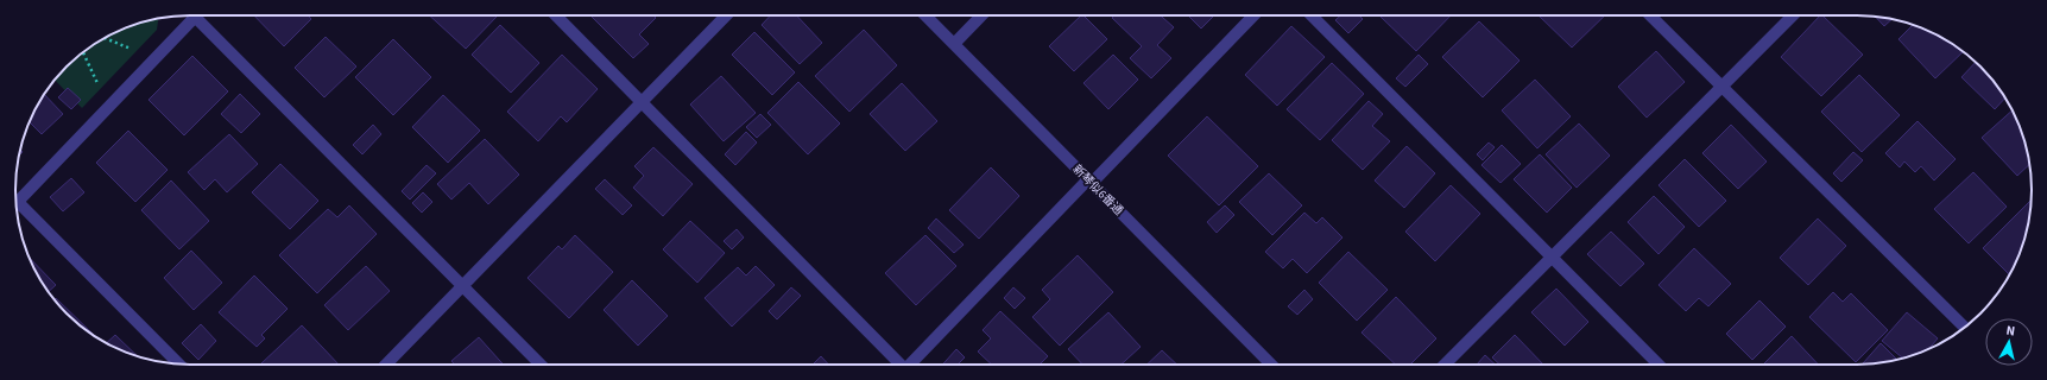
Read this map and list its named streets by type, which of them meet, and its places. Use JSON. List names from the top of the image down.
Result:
{
  "streets": {
    "street": ["新琴似6番通"]
  },
  "north": "top"
}
